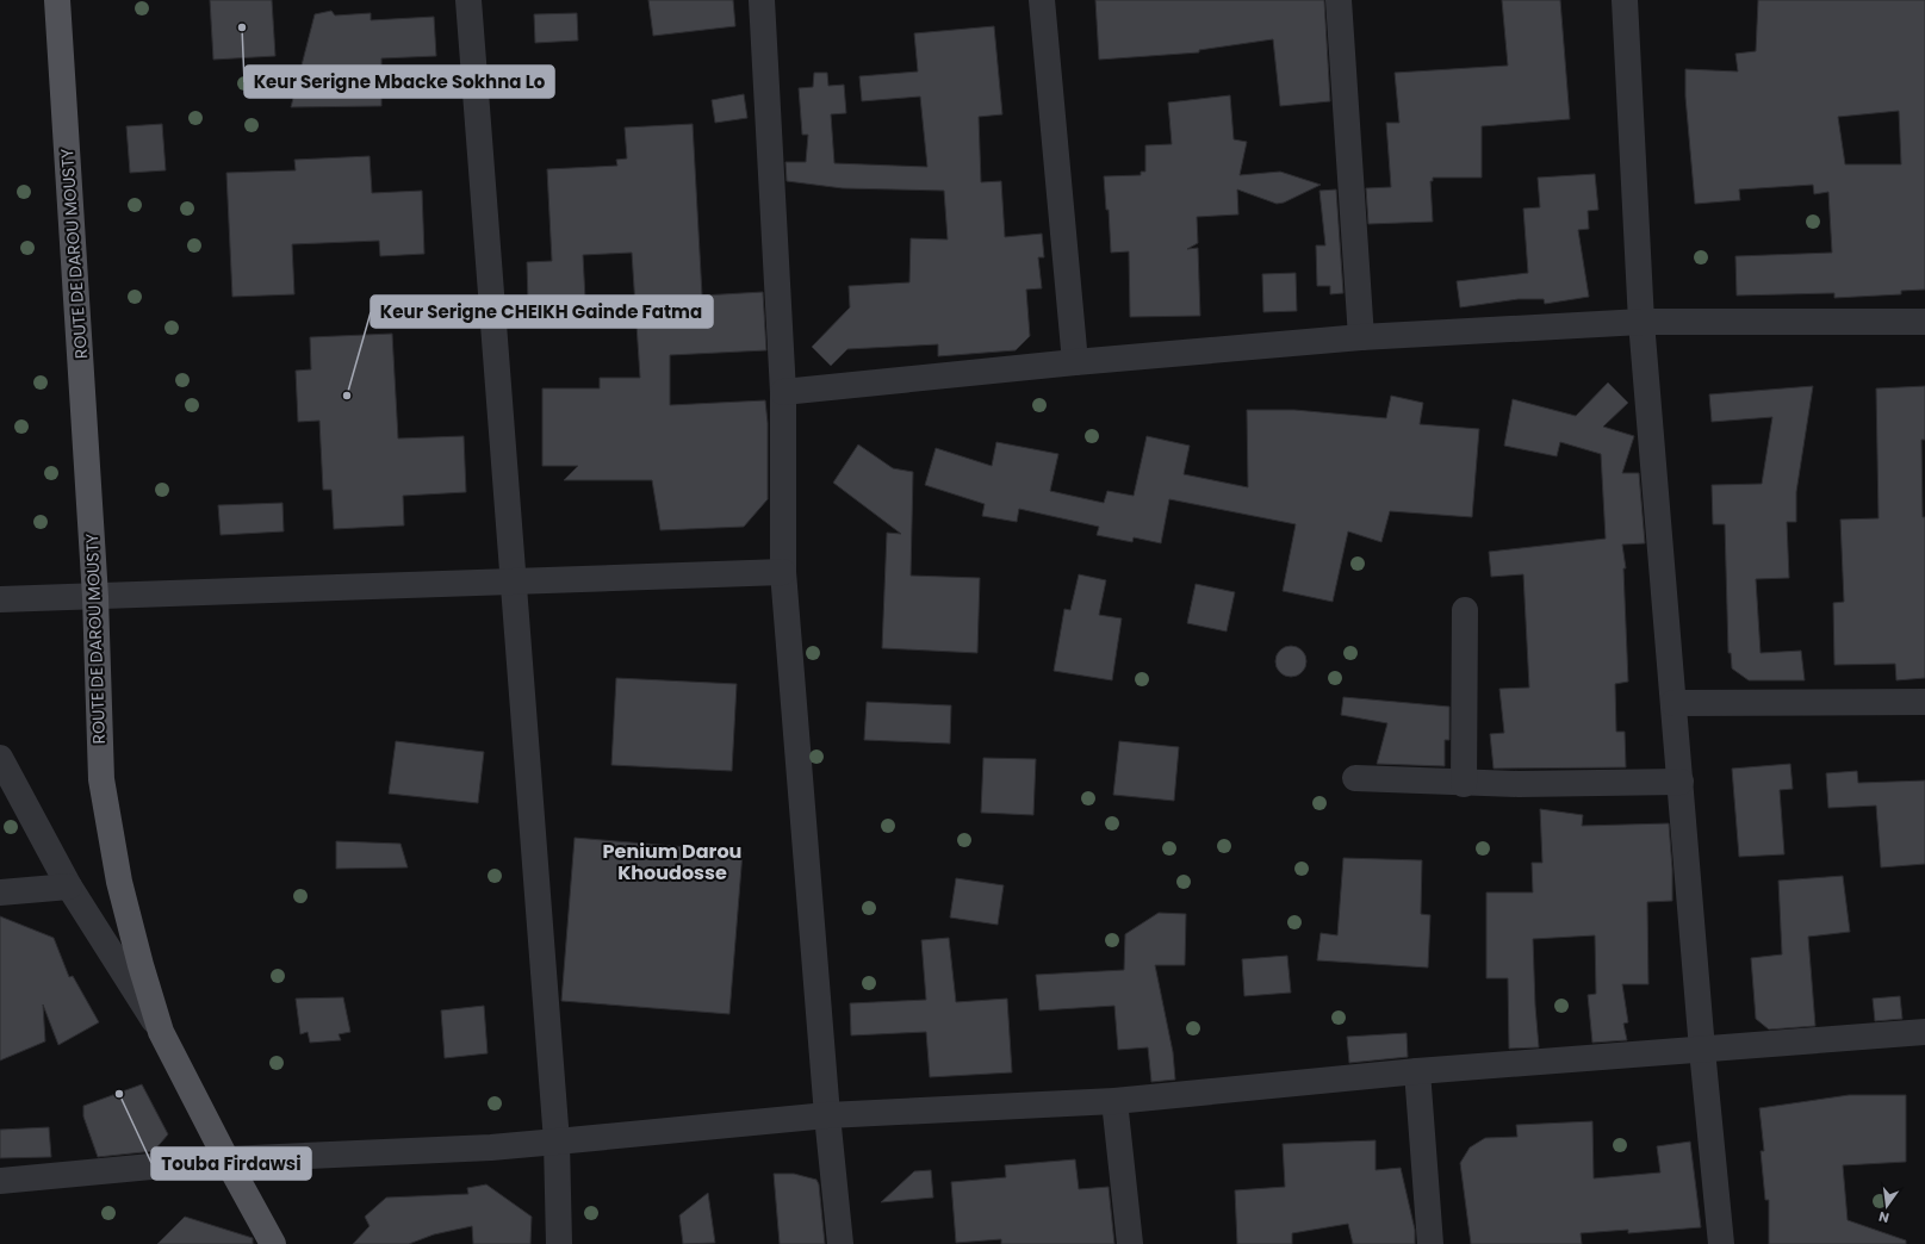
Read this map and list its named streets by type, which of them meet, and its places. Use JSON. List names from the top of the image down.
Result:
{
  "streets": {
    "main road": ["ROUTE DE DAROU MOUSTY"]
  },
  "districts": ["Penium Darou Khoudosse"],
  "places": ["Keur Serigne Mbacke Sokhna Lo", "Keur Serigne CHEIKH Gainde Fatma", "Touba Firdawsi"],
  "north": "bottom"
}
